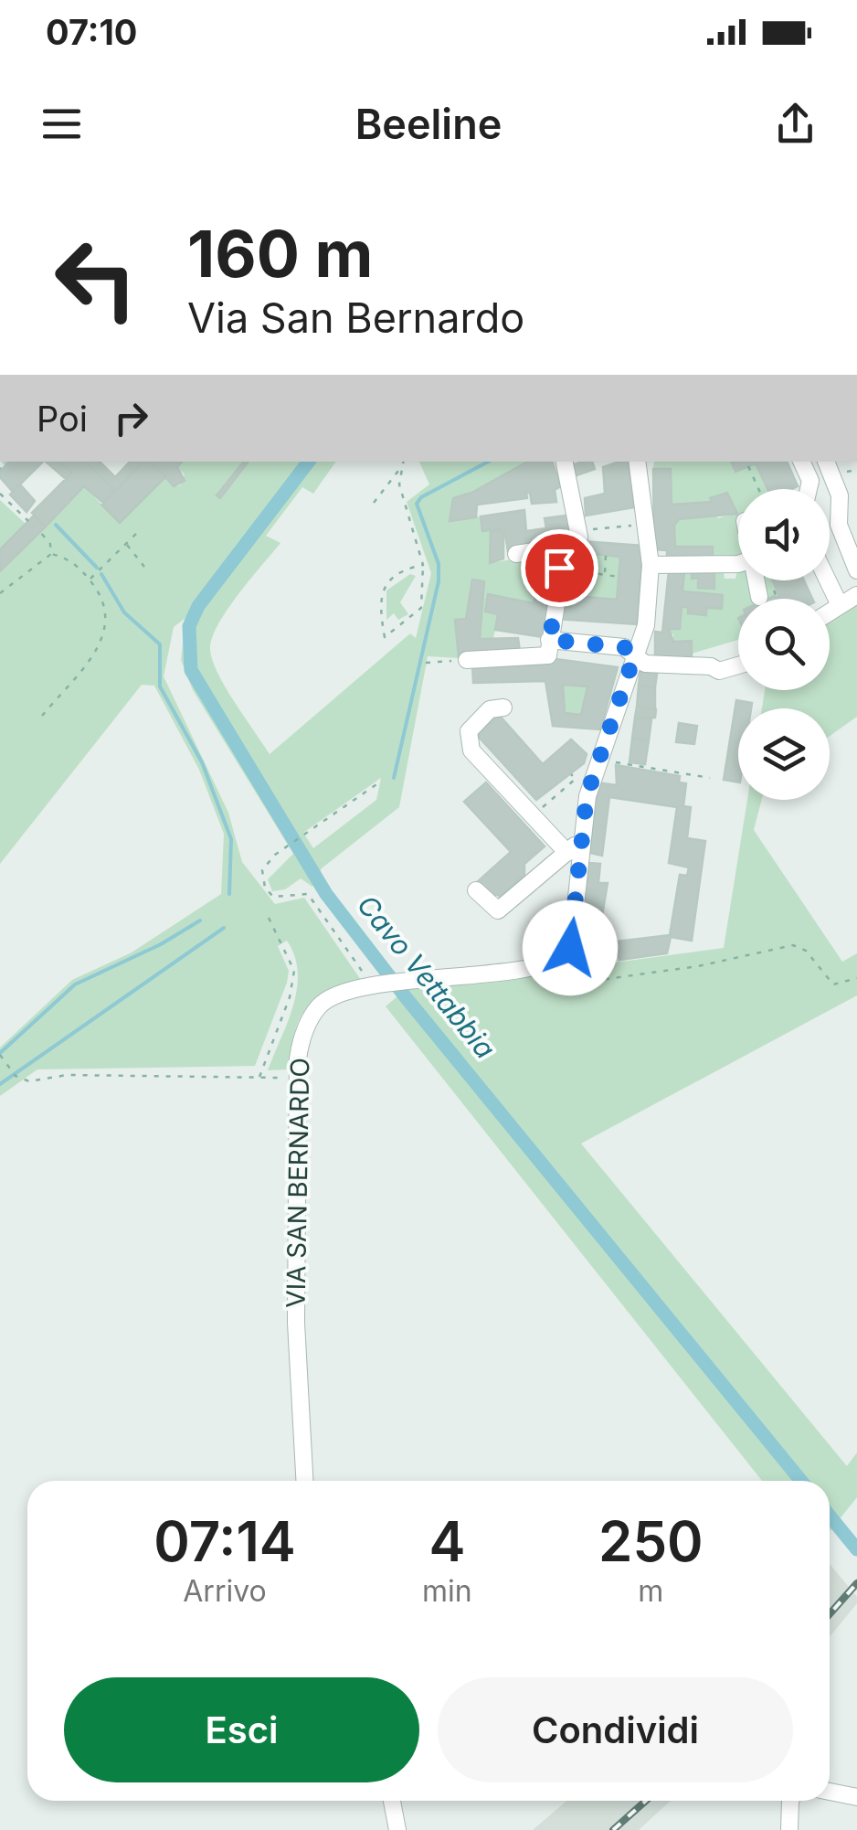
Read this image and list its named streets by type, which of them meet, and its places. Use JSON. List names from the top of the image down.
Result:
{
  "streets": {
    "street": ["VIA SAN BERNARDO"]
  },
  "water": ["Cavo Vettabbia"],
  "page": {
    "status": "07:10",
    "header": "Beeline",
    "turn": ["160 m", "Via San Bernardo"],
    "then": "Poi",
    "eta": [
      "07:14",
      "Arrivo",
      "4",
      "min",
      "250",
      "m"
    ],
    "buttons": ["Esci", "Condividi"]
  }
}
